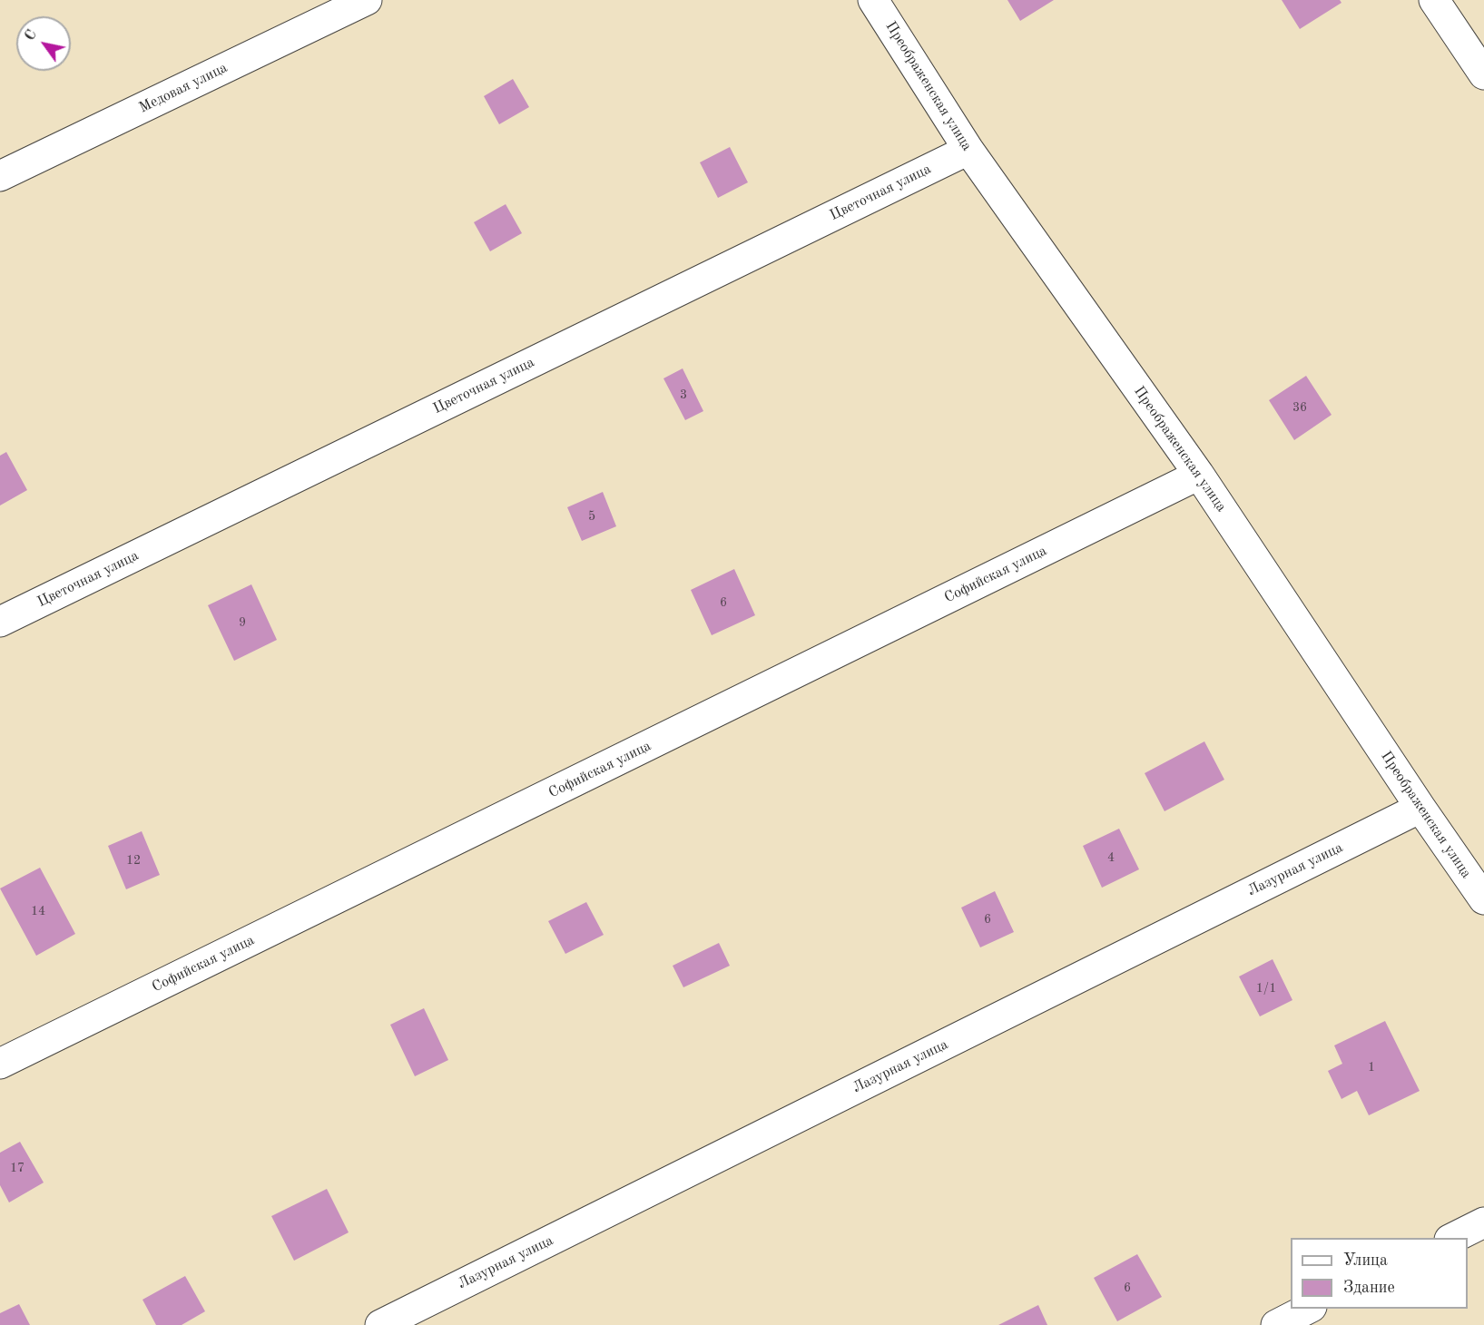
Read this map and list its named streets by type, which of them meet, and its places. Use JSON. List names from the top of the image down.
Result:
{
  "streets": {
    "street": [
      "Преображенская улица",
      "Медовая улица",
      "Цветочная улица",
      "Софийская улица",
      "Лазурная улица"
    ]
  },
  "crossings": [
    ["Преображенская улица", "Цветочная улица"],
    ["Преображенская улица", "Софийская улица"],
    ["Преображенская улица", "Лазурная улица"]
  ],
  "house_numbers": [
    "3",
    "36",
    "5",
    "6",
    "9",
    "4",
    "12",
    "14",
    "6",
    "1/1",
    "1",
    "17",
    "6"
  ],
  "legend": ["Улица", "Здание"],
  "north": "top left"
}
